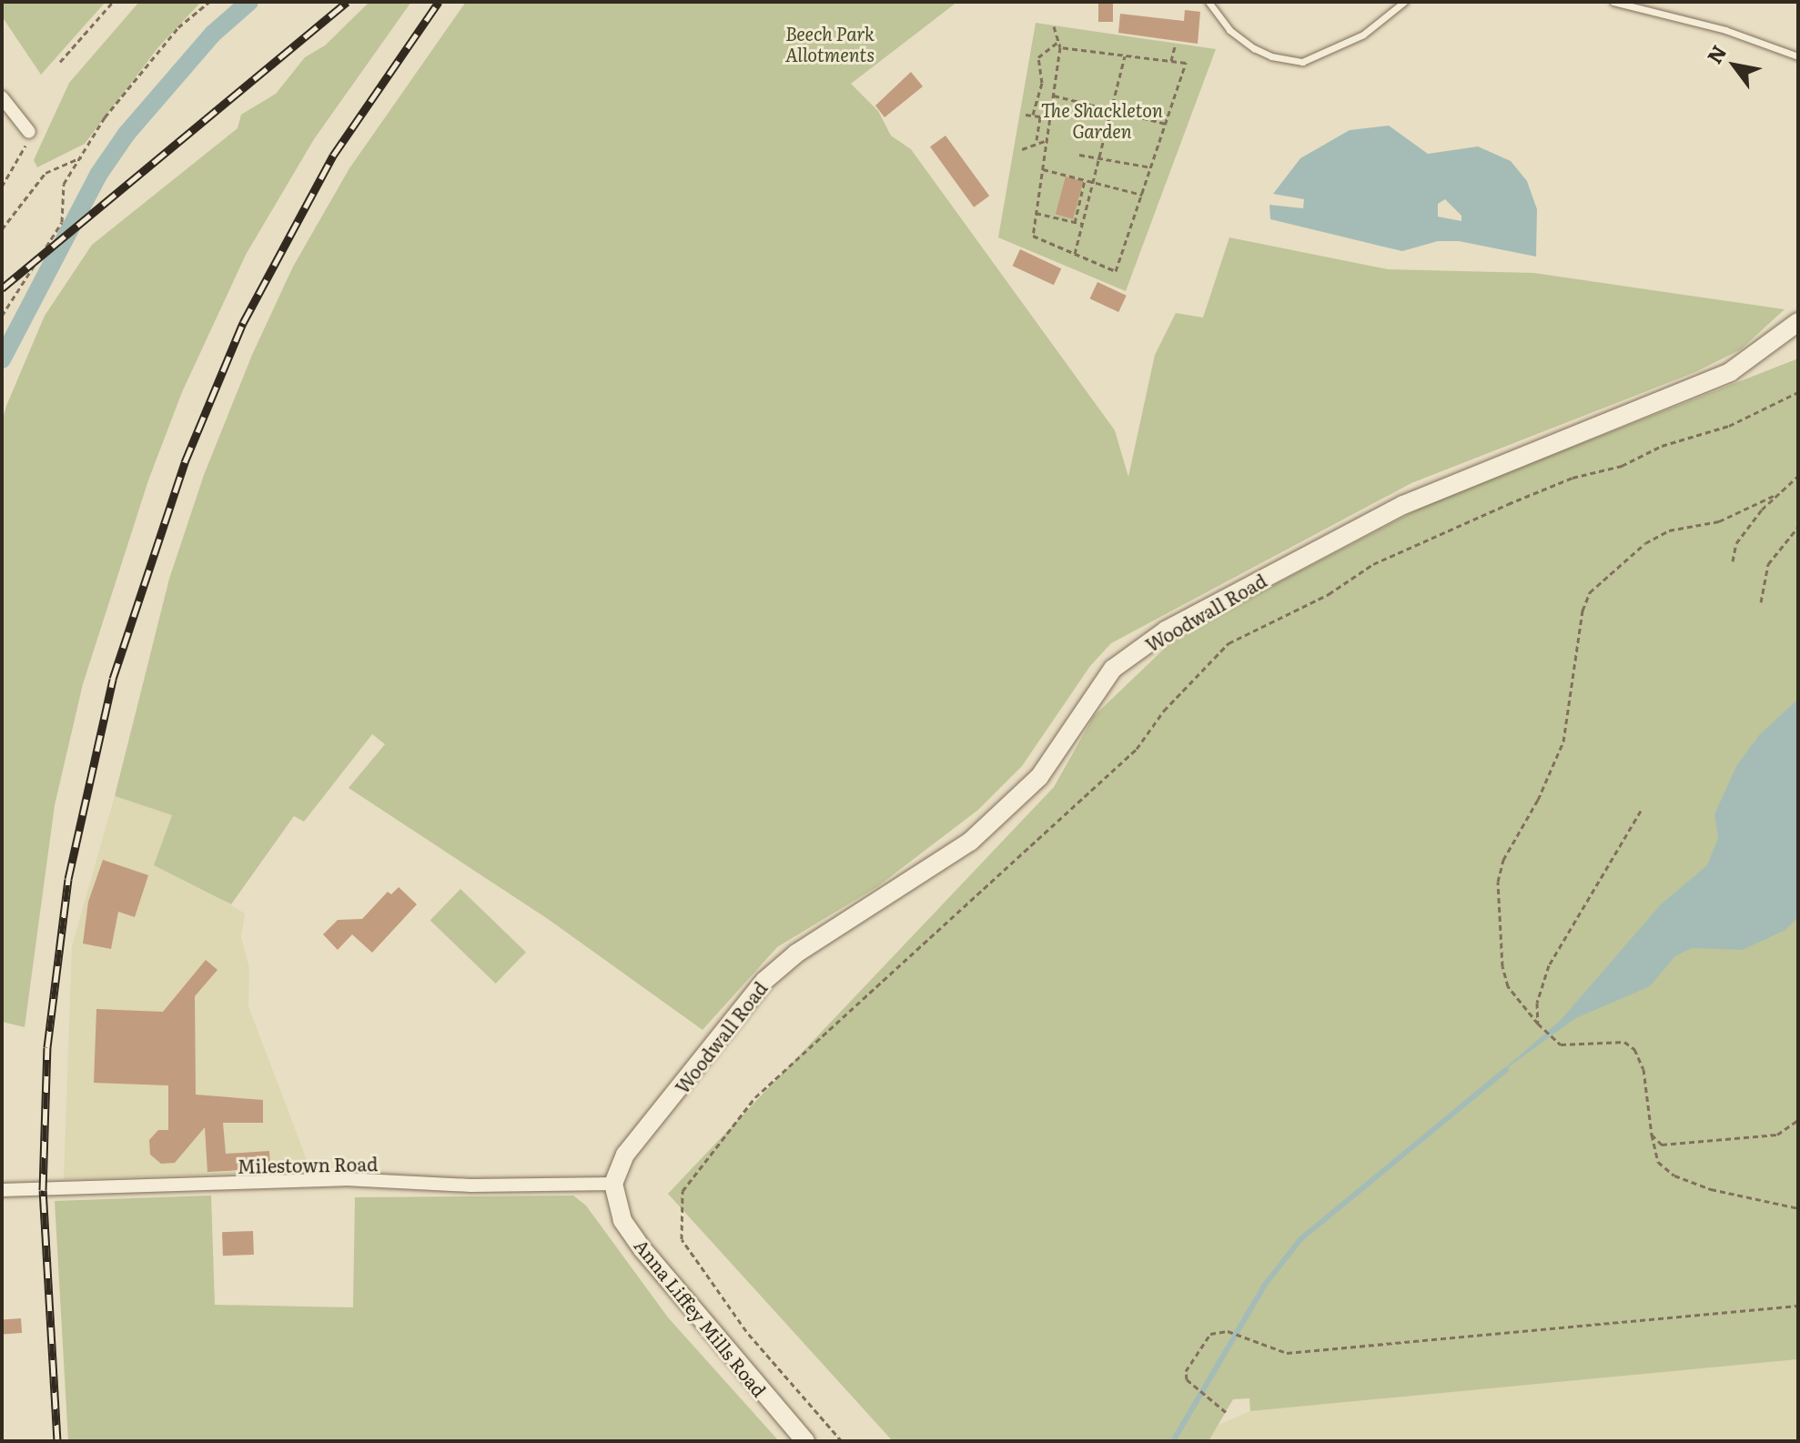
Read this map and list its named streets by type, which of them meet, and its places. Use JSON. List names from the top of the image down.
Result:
{
  "streets": {
    "main road": ["Woodwall Road", "Anna Liffey Mills Road"],
    "street": ["Milestown Road"]
  },
  "crossings": [
    ["Woodwall Road", "Milestown Road"],
    ["Woodwall Road", "Anna Liffey Mills Road"],
    ["Milestown Road", "Anna Liffey Mills Road"]
  ],
  "parks": ["Beech Park Allotments", "The Shackleton Garden"],
  "north": "top left"
}
